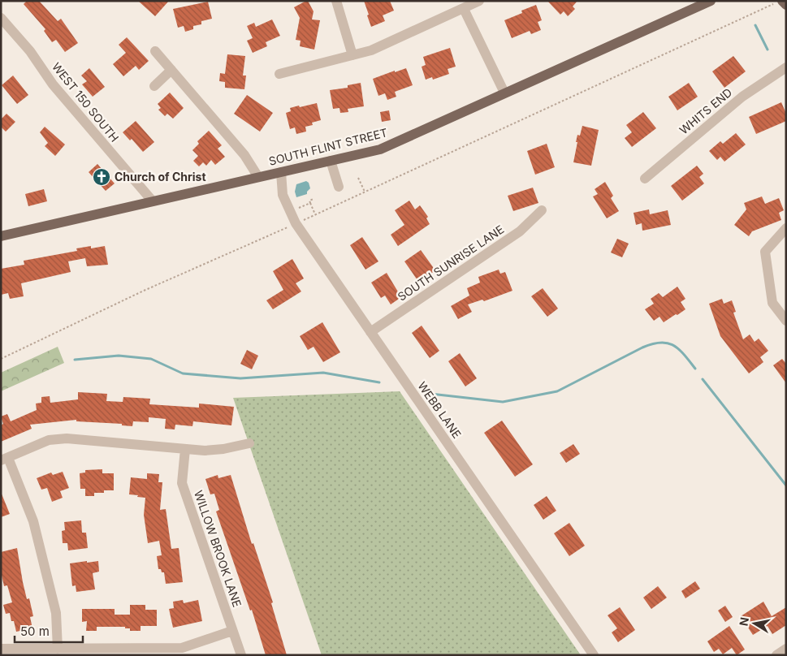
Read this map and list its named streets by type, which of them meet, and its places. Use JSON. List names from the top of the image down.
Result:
{
  "streets": {
    "main road": ["SOUTH FLINT STREET"],
    "street": [
      "WEST 150 SOUTH",
      "WHITS END",
      "SOUTH SUNRISE LANE",
      "WEBB LANE",
      "WILLOW BROOK LANE"
    ]
  },
  "crossings": [
    ["WEST 150 SOUTH", "SOUTH FLINT STREET"],
    ["SOUTH FLINT STREET", "WEBB LANE"],
    ["SOUTH SUNRISE LANE", "WEBB LANE"]
  ],
  "places": {
    "church": ["Church of Christ"]
  },
  "scale_bar": "50 m",
  "north": "left"
}
